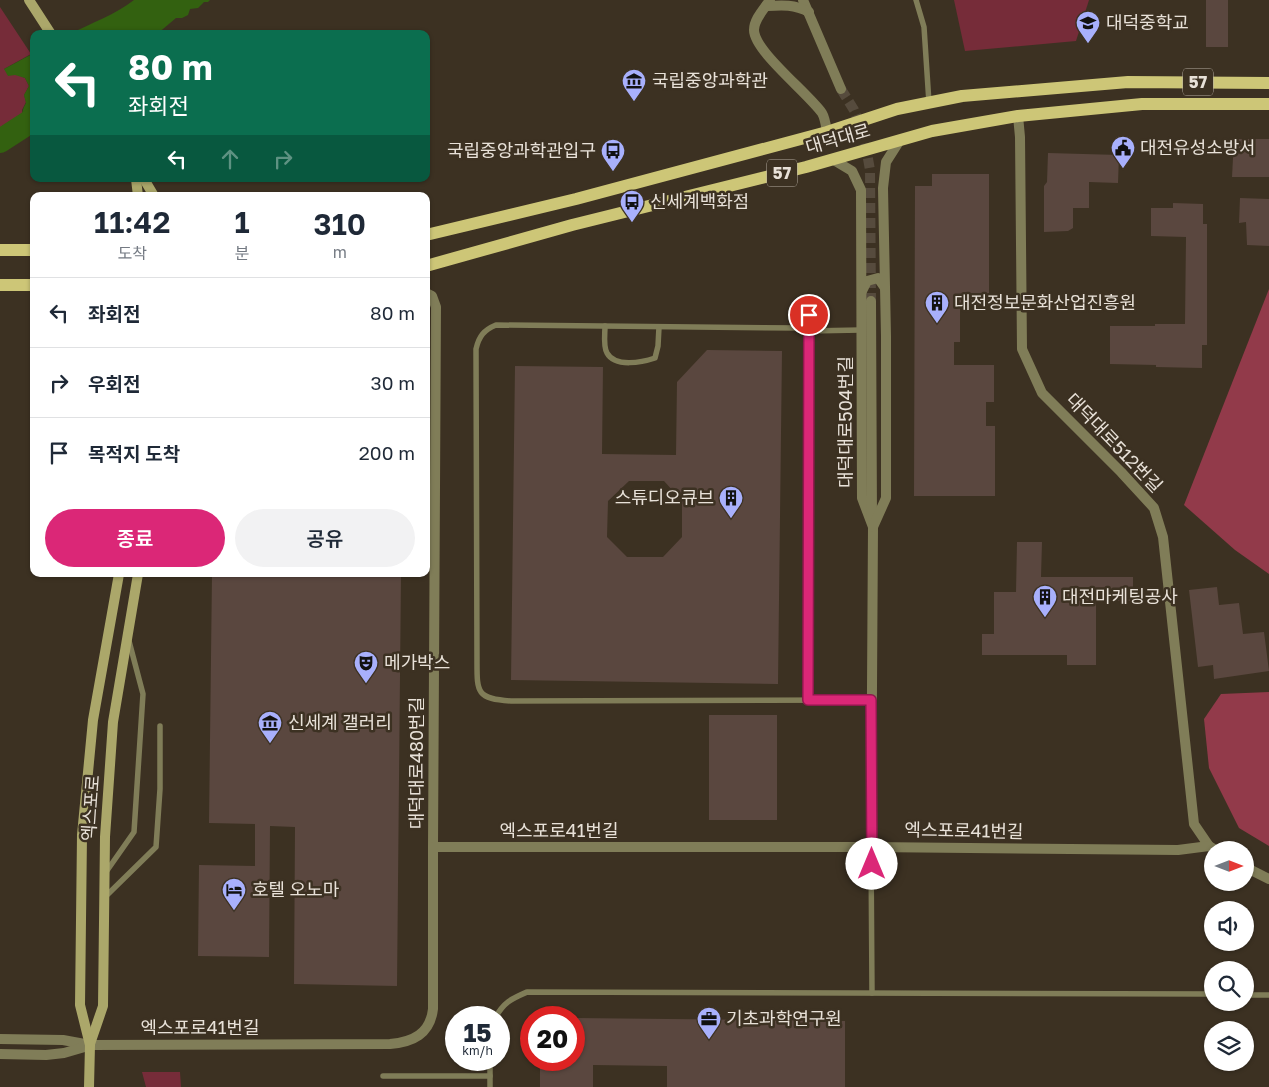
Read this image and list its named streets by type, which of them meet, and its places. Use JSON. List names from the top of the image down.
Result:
{
  "streets": {
    "main road": ["57", "대덕대로", "엑스포로"],
    "street": [
      "대덕대로504번길",
      "대덕대로512번길",
      "대덕대로480번길",
      "엑스포로41번길"
    ]
  },
  "crossings": [
    ["대덕대로", "대덕대로504번길"],
    ["대덕대로", "대덕대로512번길"],
    ["대덕대로504번길", "엑스포로41번길"],
    ["대덕대로480번길", "엑스포로41번길"],
    ["엑스포로", "엑스포로41번길"]
  ],
  "places": {
    "school or university": ["대덕중학교"],
    "museum": ["국립중앙과학관", "신세계 갤러리"],
    "public building": ["대전유성소방서"],
    "bus stop": ["국립중앙과학관입구", "신세계백화점"],
    "building": ["대전정보문화산업진흥원", "스튜디오큐브", "대전마케팅공사"],
    "theatre": ["메가박스"],
    "hotel": ["호텔 오노마"],
    "office": ["기초과학연구원"]
  },
  "north": "right",
  "page": {
    "turn": ["80 m", "좌회전"],
    "eta": [
      "11:42",
      "도착",
      "1",
      "분",
      "310",
      "m"
    ],
    "list": [
      {
        "name": "좌회전",
        "value": "80 m"
      },
      {
        "name": "우회전",
        "value": "30 m"
      },
      {
        "name": "목적지 도착",
        "value": "200 m"
      }
    ],
    "buttons": ["종료", "공유"],
    "speed": "15 km/h",
    "limit": "20"
  }
}
